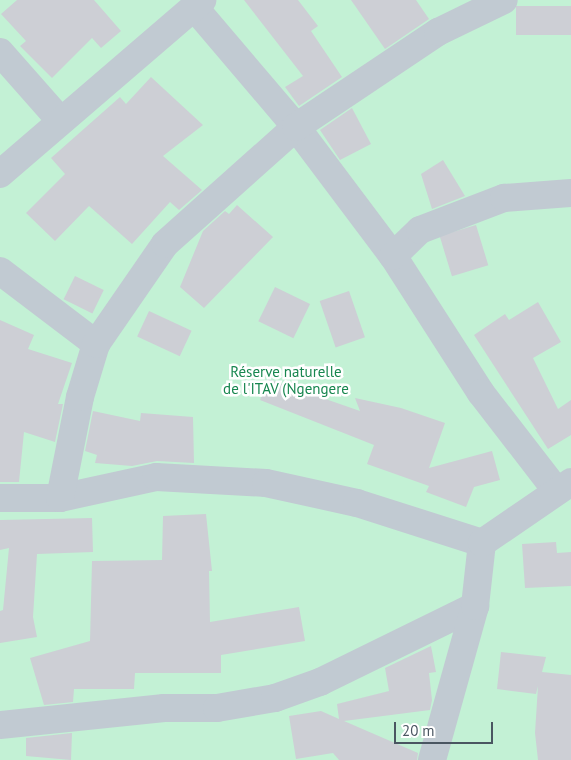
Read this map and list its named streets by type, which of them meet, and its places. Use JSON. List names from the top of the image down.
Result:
{
  "parks": ["Réserve naturelle de l'ITAV (Ngengere"],
  "scale_bar": "20 m"
}
